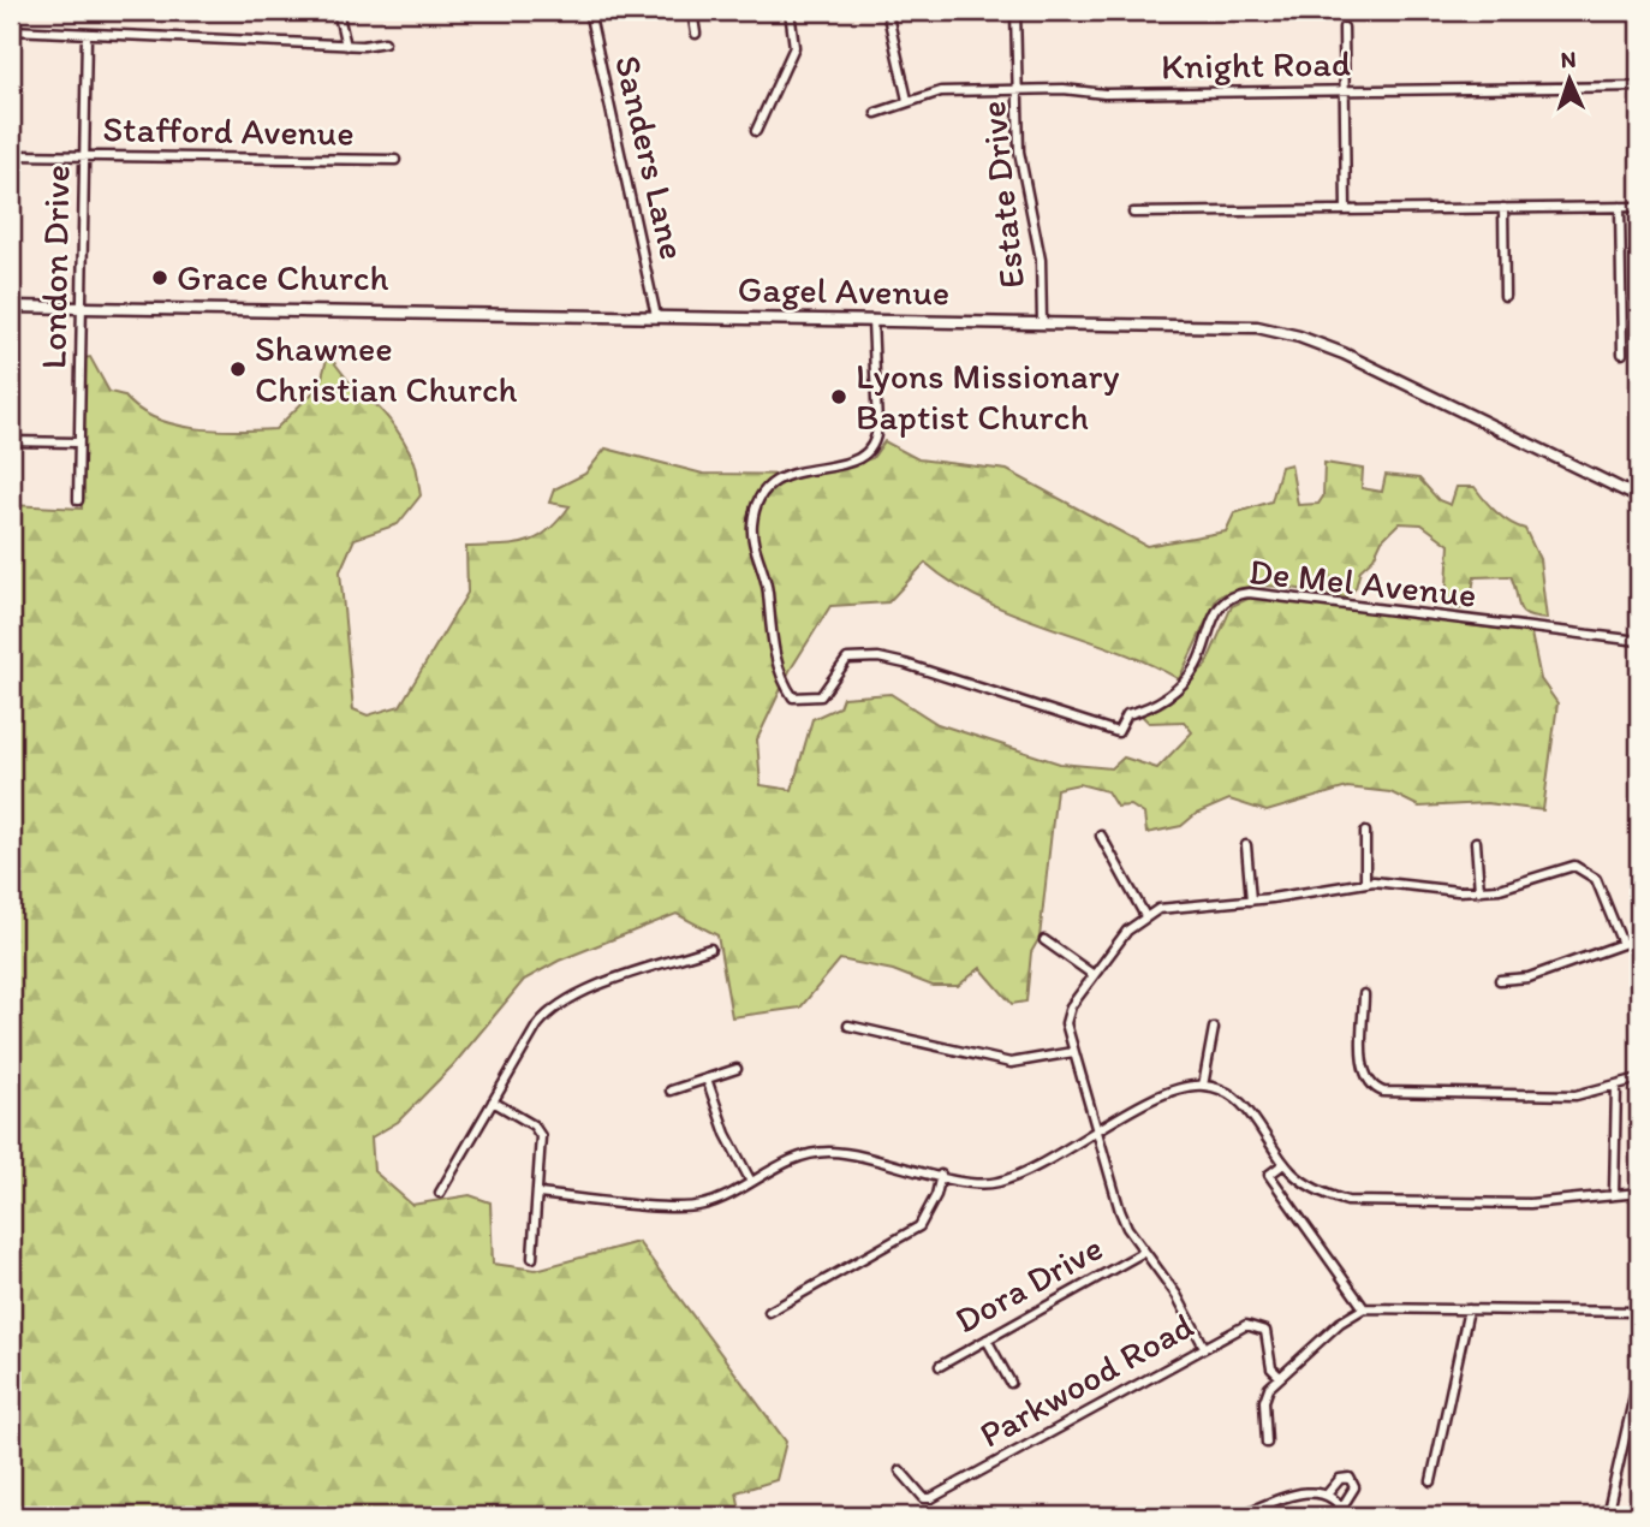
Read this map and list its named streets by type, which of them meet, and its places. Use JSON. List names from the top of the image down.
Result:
{
  "streets": {
    "street": [
      "Knight Road",
      "Stafford Avenue",
      "Sanders Lane",
      "Estate Drive",
      "London Drive",
      "Gagel Avenue",
      "De Mel Avenue",
      "Dora Drive",
      "Parkwood Road"
    ]
  },
  "crossings": [
    ["Knight Road", "Estate Drive"],
    ["Stafford Avenue", "London Drive"],
    ["Sanders Lane", "Gagel Avenue"],
    ["Estate Drive", "Gagel Avenue"],
    ["London Drive", "Gagel Avenue"],
    ["Gagel Avenue", "De Mel Avenue"]
  ],
  "places": ["Grace Church", "Shawnee Christian Church", "Lyons Missionary Baptist Church"],
  "north": "top"
}
